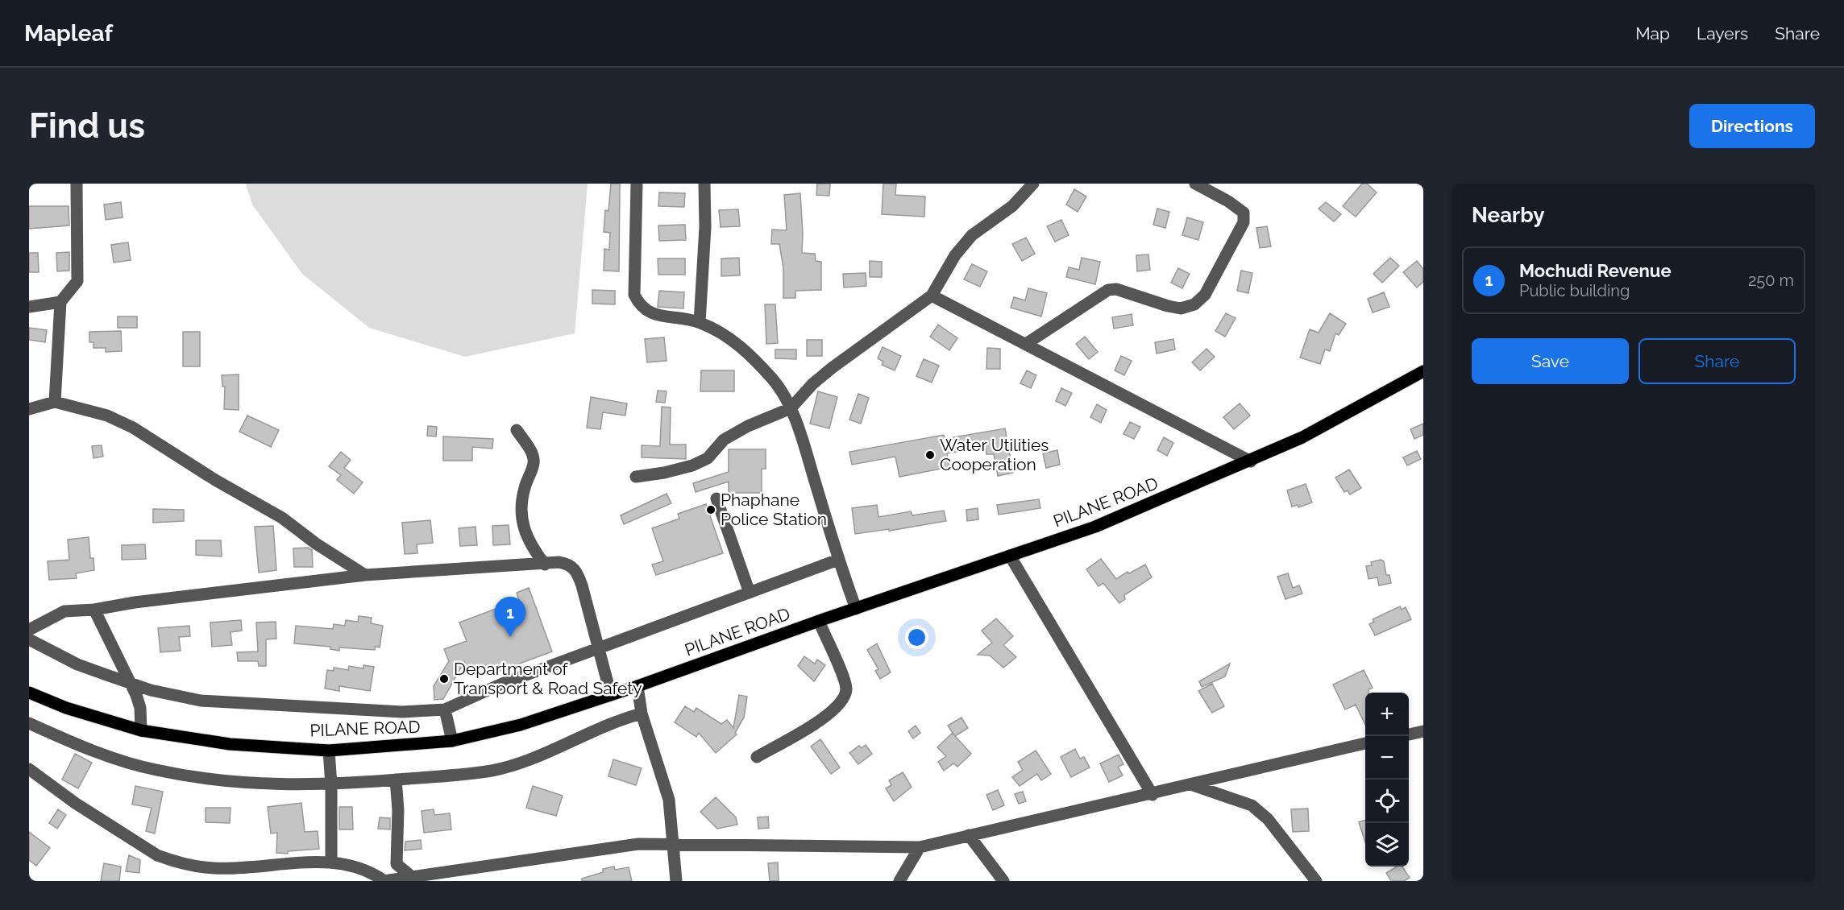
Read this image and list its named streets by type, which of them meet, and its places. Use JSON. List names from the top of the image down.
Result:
{
  "streets": {
    "main road": ["PILANE ROAD"]
  },
  "places": ["Water Utilities Cooperation", "Phaphane Police Station", "Department of Transport & Road Safety"],
  "page": {
    "header": "Mapleaf",
    "nav": ["Map", "Layers", "Share"],
    "buttons": [
      "Directions",
      ["Save", "Share"]
    ],
    "title": "Find us",
    "heading": "Nearby",
    "list": [
      {
        "mark": "1",
        "name": "Mochudi Revenue",
        "note": "Public building",
        "value": "250 m"
      }
    ],
    "pins": "1",
    "map_buttons": ["+", "−"]
  }
}
